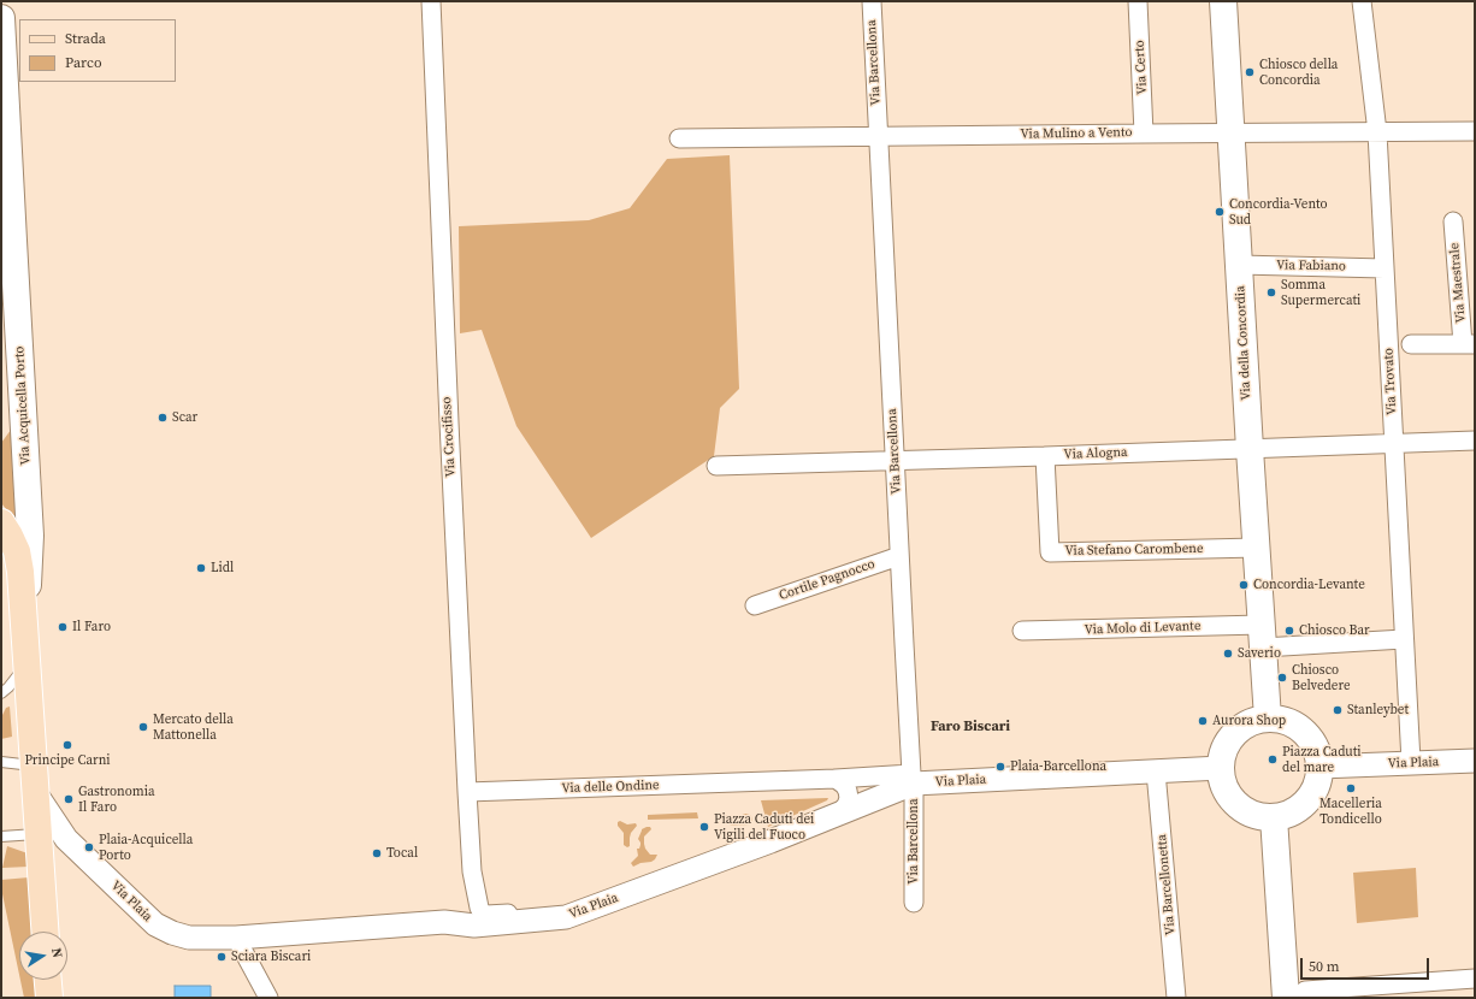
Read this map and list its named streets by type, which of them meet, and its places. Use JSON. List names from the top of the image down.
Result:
{
  "streets": {
    "main road": ["Via della Concordia", "Via Acquicella Porto"],
    "street": [
      "Via Barcellona",
      "Via Certo",
      "Via Mulino a Vento",
      "Via Fabiano",
      "Via Maestrale",
      "Via Trovato",
      "Via Crocifisso",
      "Via Alogna",
      "Via Stefano Carombene",
      "Cortile Pagnocco",
      "Via Molo di Levante",
      "Via Plaia",
      "Via delle Ondine",
      "Via Barcellonetta"
    ]
  },
  "crossings": [
    ["Via Barcellona", "Via Mulino a Vento"],
    ["Via Barcellona", "Via Alogna"],
    ["Via Barcellona", "Cortile Pagnocco"],
    ["Via Barcellona", "Via Plaia"],
    ["Via Barcellona", "Via delle Ondine"],
    ["Via Certo", "Via Mulino a Vento"],
    ["Via Mulino a Vento", "Via della Concordia"],
    ["Via Mulino a Vento", "Via Trovato"],
    ["Via Fabiano", "Via della Concordia"],
    ["Via Fabiano", "Via Trovato"],
    ["Via della Concordia", "Via Alogna"],
    ["Via della Concordia", "Via Stefano Carombene"],
    ["Via della Concordia", "Via Molo di Levante"],
    ["Via della Concordia", "Via Plaia"],
    ["Via Trovato", "Via Alogna"],
    ["Via Trovato", "Via Molo di Levante"],
    ["Via Trovato", "Via Plaia"],
    ["Via Acquicella Porto", "Via Plaia"],
    ["Via Crocifisso", "Via delle Ondine"],
    ["Via Alogna", "Via Stefano Carombene"],
    ["Via Plaia", "Via delle Ondine"],
    ["Via Plaia", "Via Barcellonetta"]
  ],
  "districts": ["Faro Biscari"],
  "places": [
    "Chiosco della Concordia",
    "Concordia-Vento Sud",
    "Somma Supermercati",
    "Scar",
    "Lidl",
    "Concordia-Levante",
    "Il Faro",
    "Chiosco Bar",
    "Saverio",
    "Chiosco Belvedere",
    "Stanleybet",
    "Aurora Shop",
    "Mercato della Mattonella",
    "Principe Carni",
    "Piazza Caduti del mare",
    "Plaia-Barcellona",
    "Macelleria Tondicello",
    "Gastronomia Il Faro",
    "Piazza Caduti dei Vigili del Fuoco",
    "Plaia-Acquicella Porto",
    "Tocal",
    "Sciara Biscari"
  ],
  "legend": ["Strada", "Parco"],
  "scale_bar": "50 m",
  "north": "right"
}
